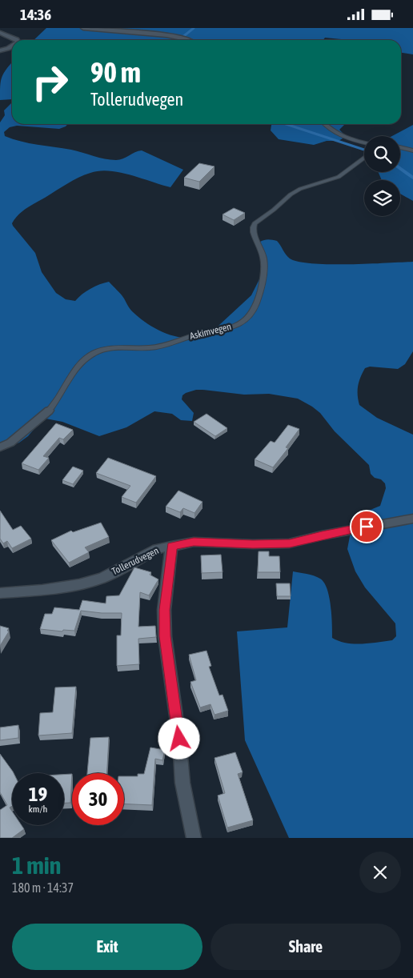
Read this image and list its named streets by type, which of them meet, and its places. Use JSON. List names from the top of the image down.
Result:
{
  "streets": {
    "street": ["Askimvegen", "Tollerudvegen"]
  },
  "page": {
    "status": "14:36",
    "turn": ["90 m", "Tollerudvegen"],
    "speed": "19 km/h",
    "limit": "30",
    "heading": ["1 min", "180 m · 14:37"],
    "buttons": ["Exit", "Share"]
  }
}
